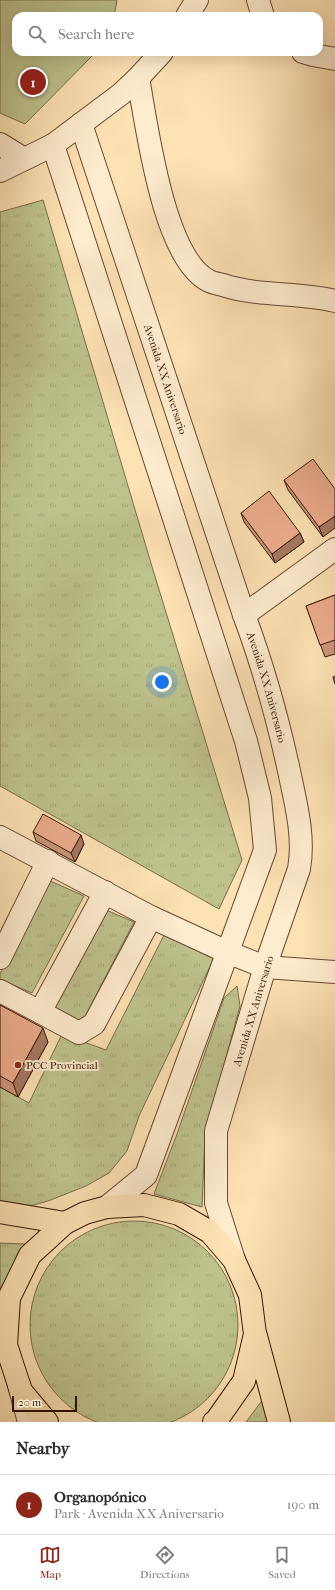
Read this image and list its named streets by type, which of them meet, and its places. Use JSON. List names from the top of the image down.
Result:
{
  "streets": {
    "main road": ["Avenida XX Aniversario"]
  },
  "places": ["PCC Provincial"],
  "scale_bar": "20 m",
  "page": {
    "search": "Search here",
    "pins": "1",
    "scale": "20 m",
    "heading": "Nearby",
    "list": [
      {
        "mark": "1",
        "name": "Organopónico",
        "note": "Park · Avenida XX Aniversario",
        "value": "190 m"
      }
    ],
    "nav": ["Map", "Directions", "Saved"]
  }
}
